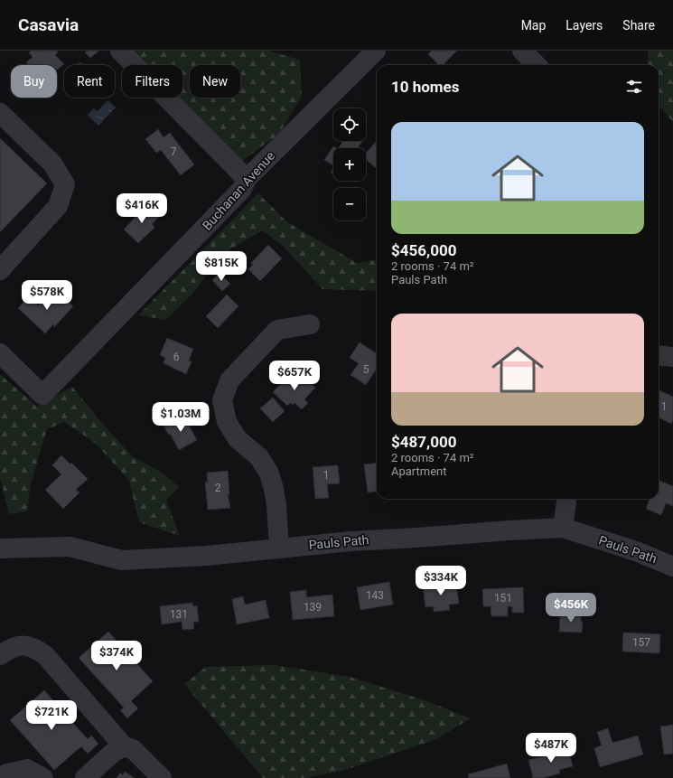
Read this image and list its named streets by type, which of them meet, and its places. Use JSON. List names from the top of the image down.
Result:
{
  "streets": {
    "street": ["Buchanan Avenue", "Pauls Path"]
  },
  "house_numbers": [
    "7",
    "6",
    "5",
    "1",
    "1",
    "2",
    "143",
    "151",
    "139",
    "131",
    "157"
  ],
  "page": {
    "header": "Casavia",
    "nav": ["Map", "Layers", "Share"],
    "chip": [
      "Buy",
      "Rent",
      "Filters",
      "New"
    ],
    "heading": "10 homes",
    "map_buttons": ["+", "−"],
    "list": [
      {
        "name": "$456,000",
        "note": "2 rooms · 74 m² · Pauls Path"
      },
      {
        "name": "$487,000",
        "note": "2 rooms · 74 m² · Apartment"
      }
    ],
    "price": [
      "$416K",
      "$815K",
      "$578K",
      "$657K",
      "$1.03M",
      "$334K",
      "$456K",
      "$374K",
      "$721K",
      "$487K"
    ]
  }
}
